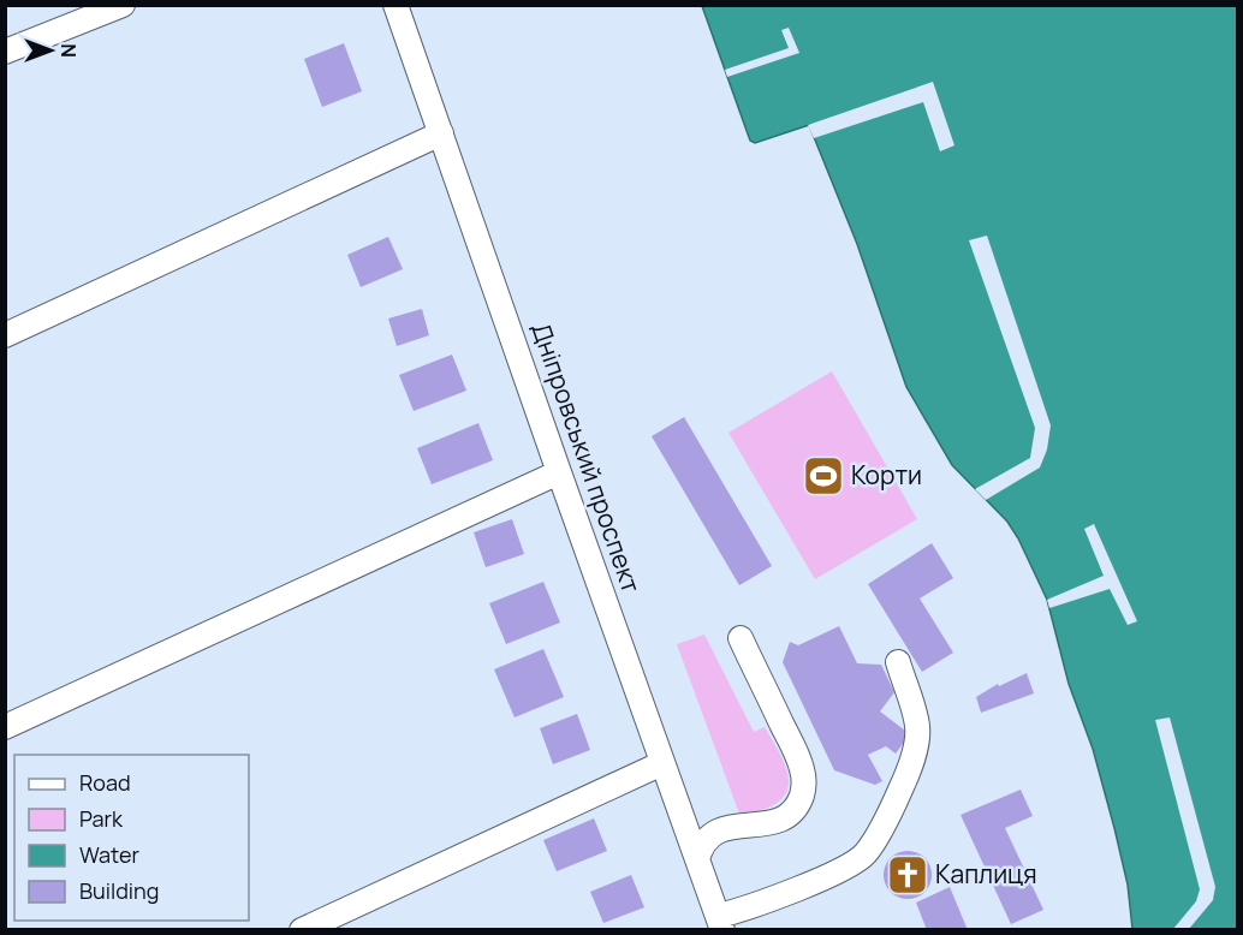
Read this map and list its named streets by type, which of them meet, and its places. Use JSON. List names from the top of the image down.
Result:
{
  "streets": {
    "street": ["Дніпровський проспект"]
  },
  "places": {
    "sports": ["Корти"],
    "church": ["Каплиця"]
  },
  "legend": [
    "Road",
    "Park",
    "Water",
    "Building"
  ],
  "north": "right"
}
